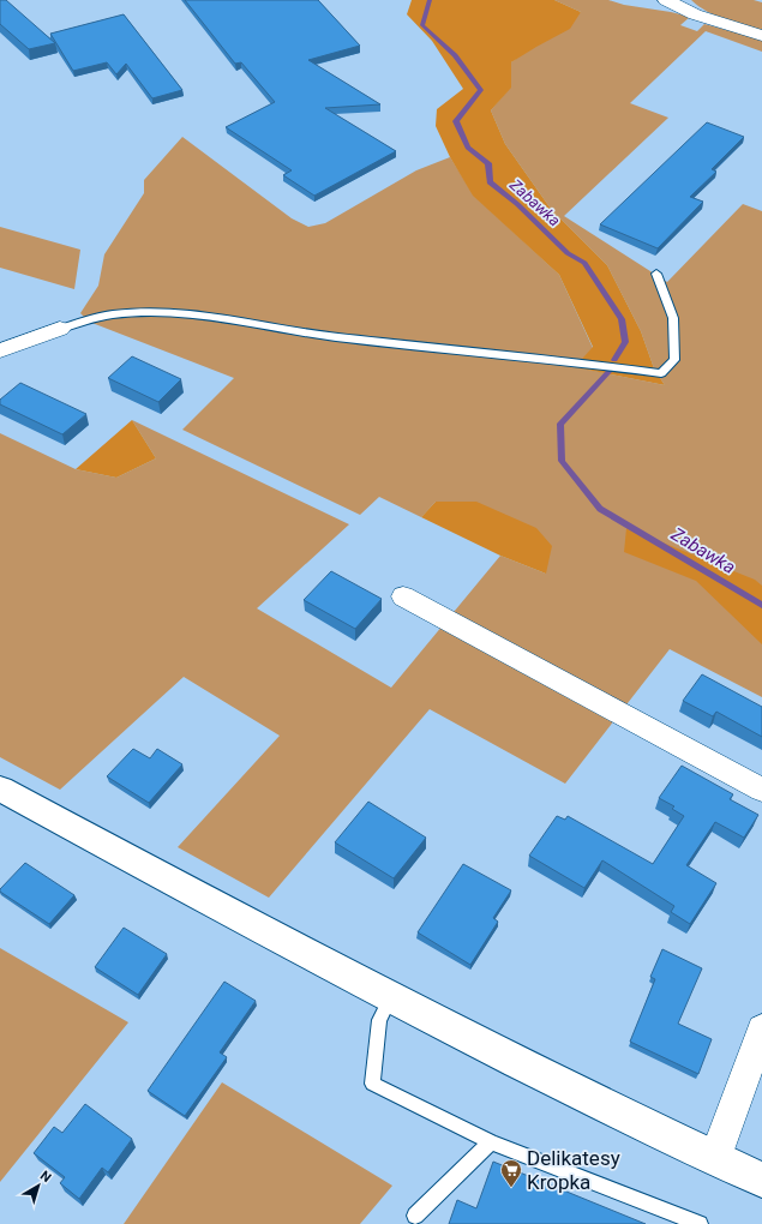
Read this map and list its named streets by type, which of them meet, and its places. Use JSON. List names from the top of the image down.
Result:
{
  "water": ["Zabawka"],
  "places": {
    "supermarket": ["Delikatesy Kropka"]
  },
  "north": "top right"
}
